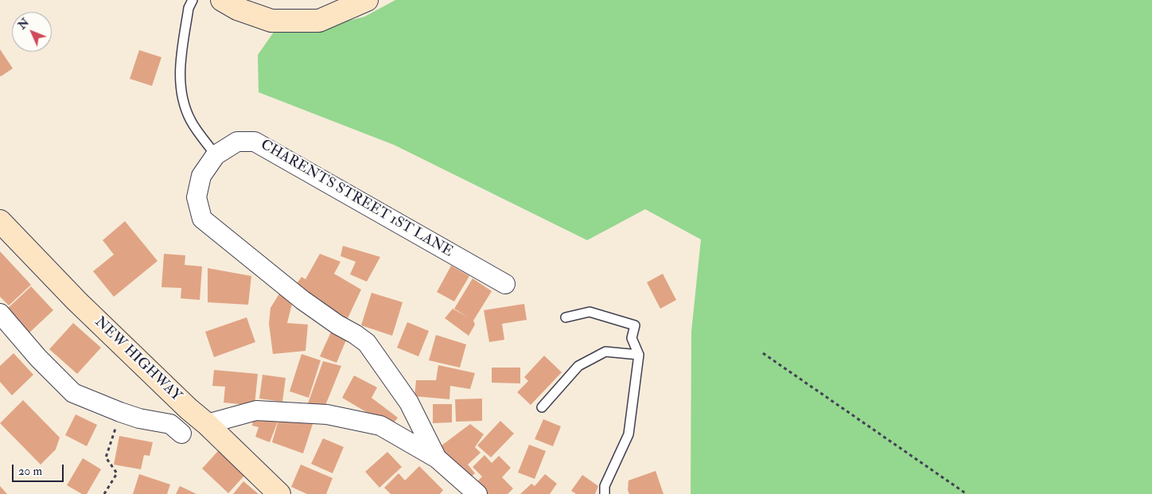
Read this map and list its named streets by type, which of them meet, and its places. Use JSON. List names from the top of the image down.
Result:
{
  "streets": {
    "main road": ["NEW HIGHWAY"],
    "street": ["CHARENTS STREET 1ST LANE"]
  },
  "scale_bar": "20 m",
  "north": "top left"
}
